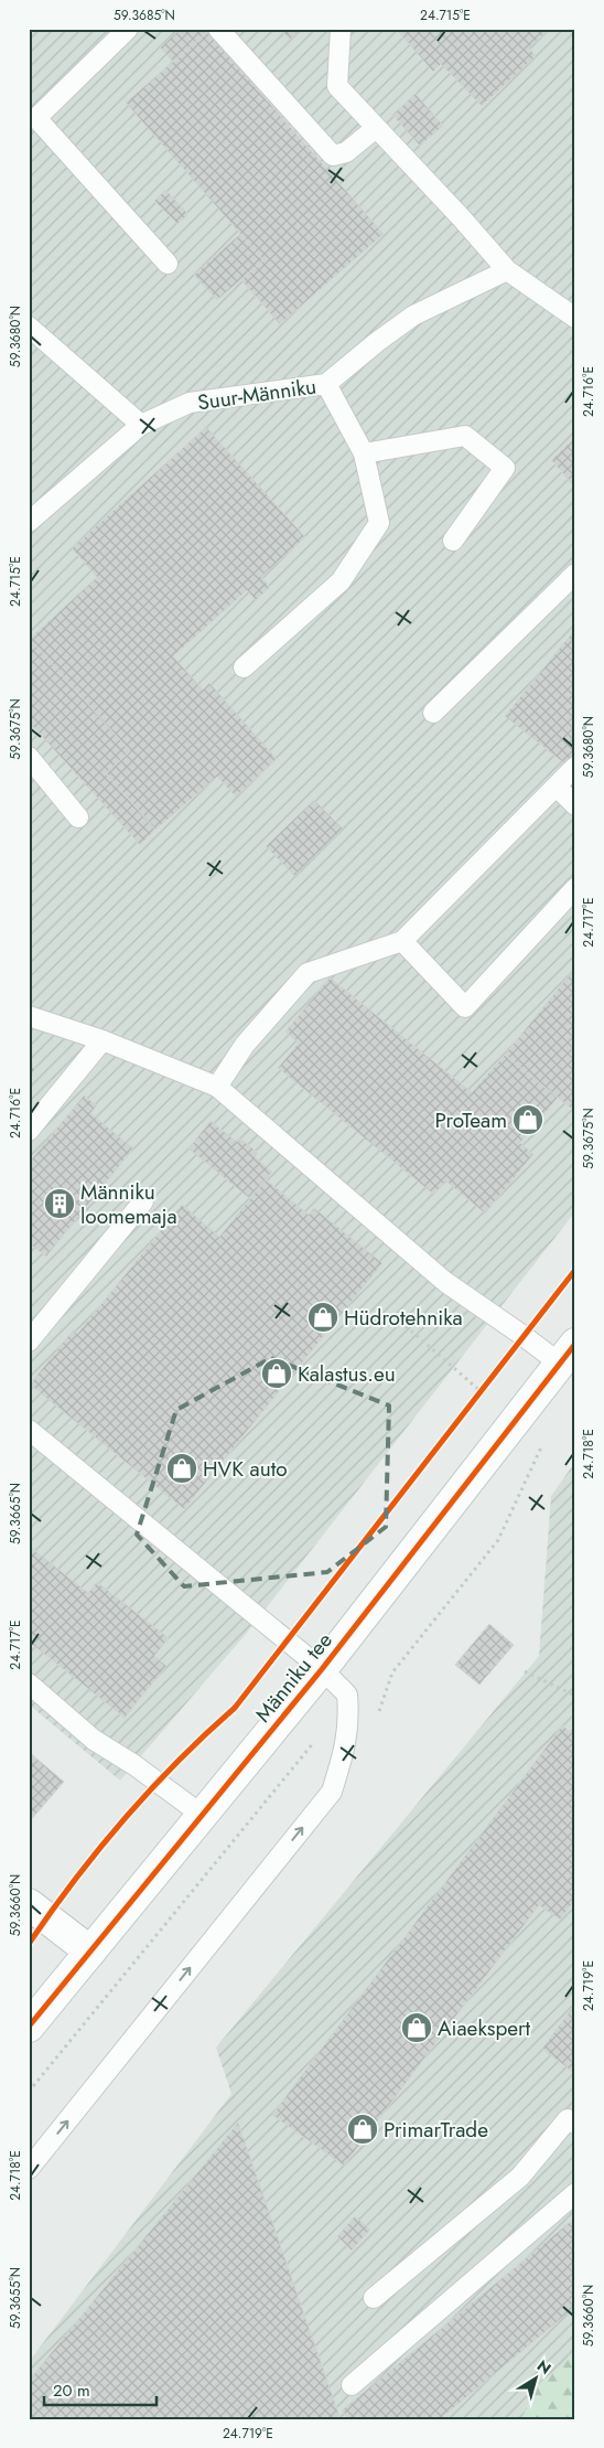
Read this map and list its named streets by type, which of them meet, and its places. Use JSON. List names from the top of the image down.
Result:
{
  "streets": {
    "street": ["Männiku tee"],
    "lane": ["Suur-Männiku"]
  },
  "places": {
    "shop": [
      "ProTeam",
      "Hüdrotehnika",
      "Kalastus.eu",
      "HVK auto",
      "Aiaekspert",
      "PrimarTrade"
    ],
    "building": ["Männiku loomemaja"]
  },
  "scale_bar": "20 m",
  "north": "top right",
  "coordinates": [
    "59.3685°N",
    "24.715°E",
    "59.3680°N",
    "24.716°E",
    "59.3675°N",
    "24.717°E",
    "24.718°E",
    "59.3665°N",
    "59.3660°N",
    "24.719°E",
    "59.3655°N"
  ]
}
